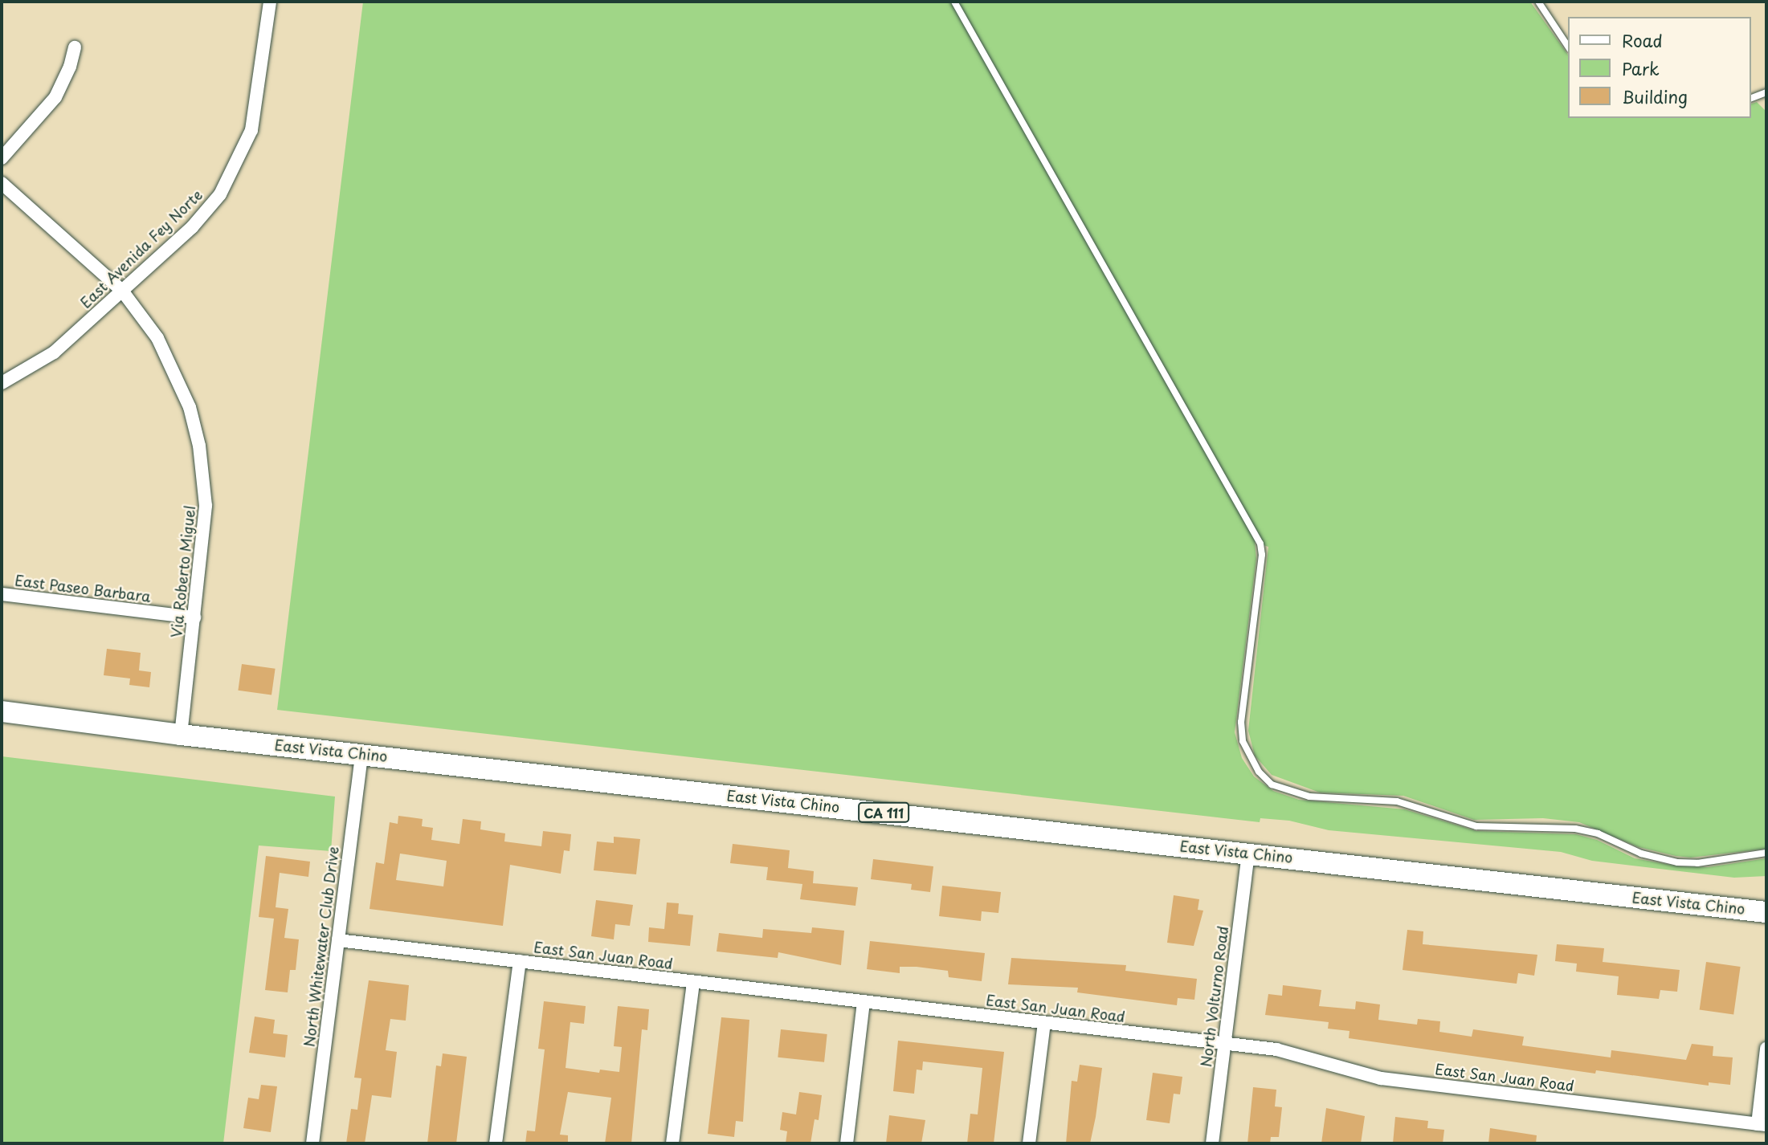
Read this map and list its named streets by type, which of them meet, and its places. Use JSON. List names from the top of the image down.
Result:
{
  "streets": {
    "main road": ["East Vista Chino", "CA 111"],
    "street": [
      "East Avenida Fey Norte",
      "Via Roberto Miguel",
      "East Paseo Barbara",
      "North Whitewater Club Drive",
      "East San Juan Road",
      "North Volturno Road"
    ]
  },
  "crossings": [
    ["East Avenida Fey Norte", "Via Roberto Miguel"],
    ["Via Roberto Miguel", "East Paseo Barbara"],
    ["Via Roberto Miguel", "East Vista Chino"],
    ["East Vista Chino", "North Whitewater Club Drive"],
    ["East Vista Chino", "North Volturno Road"],
    ["North Whitewater Club Drive", "East San Juan Road"],
    ["East San Juan Road", "North Volturno Road"]
  ],
  "legend": ["Road", "Park", "Building"]
}
